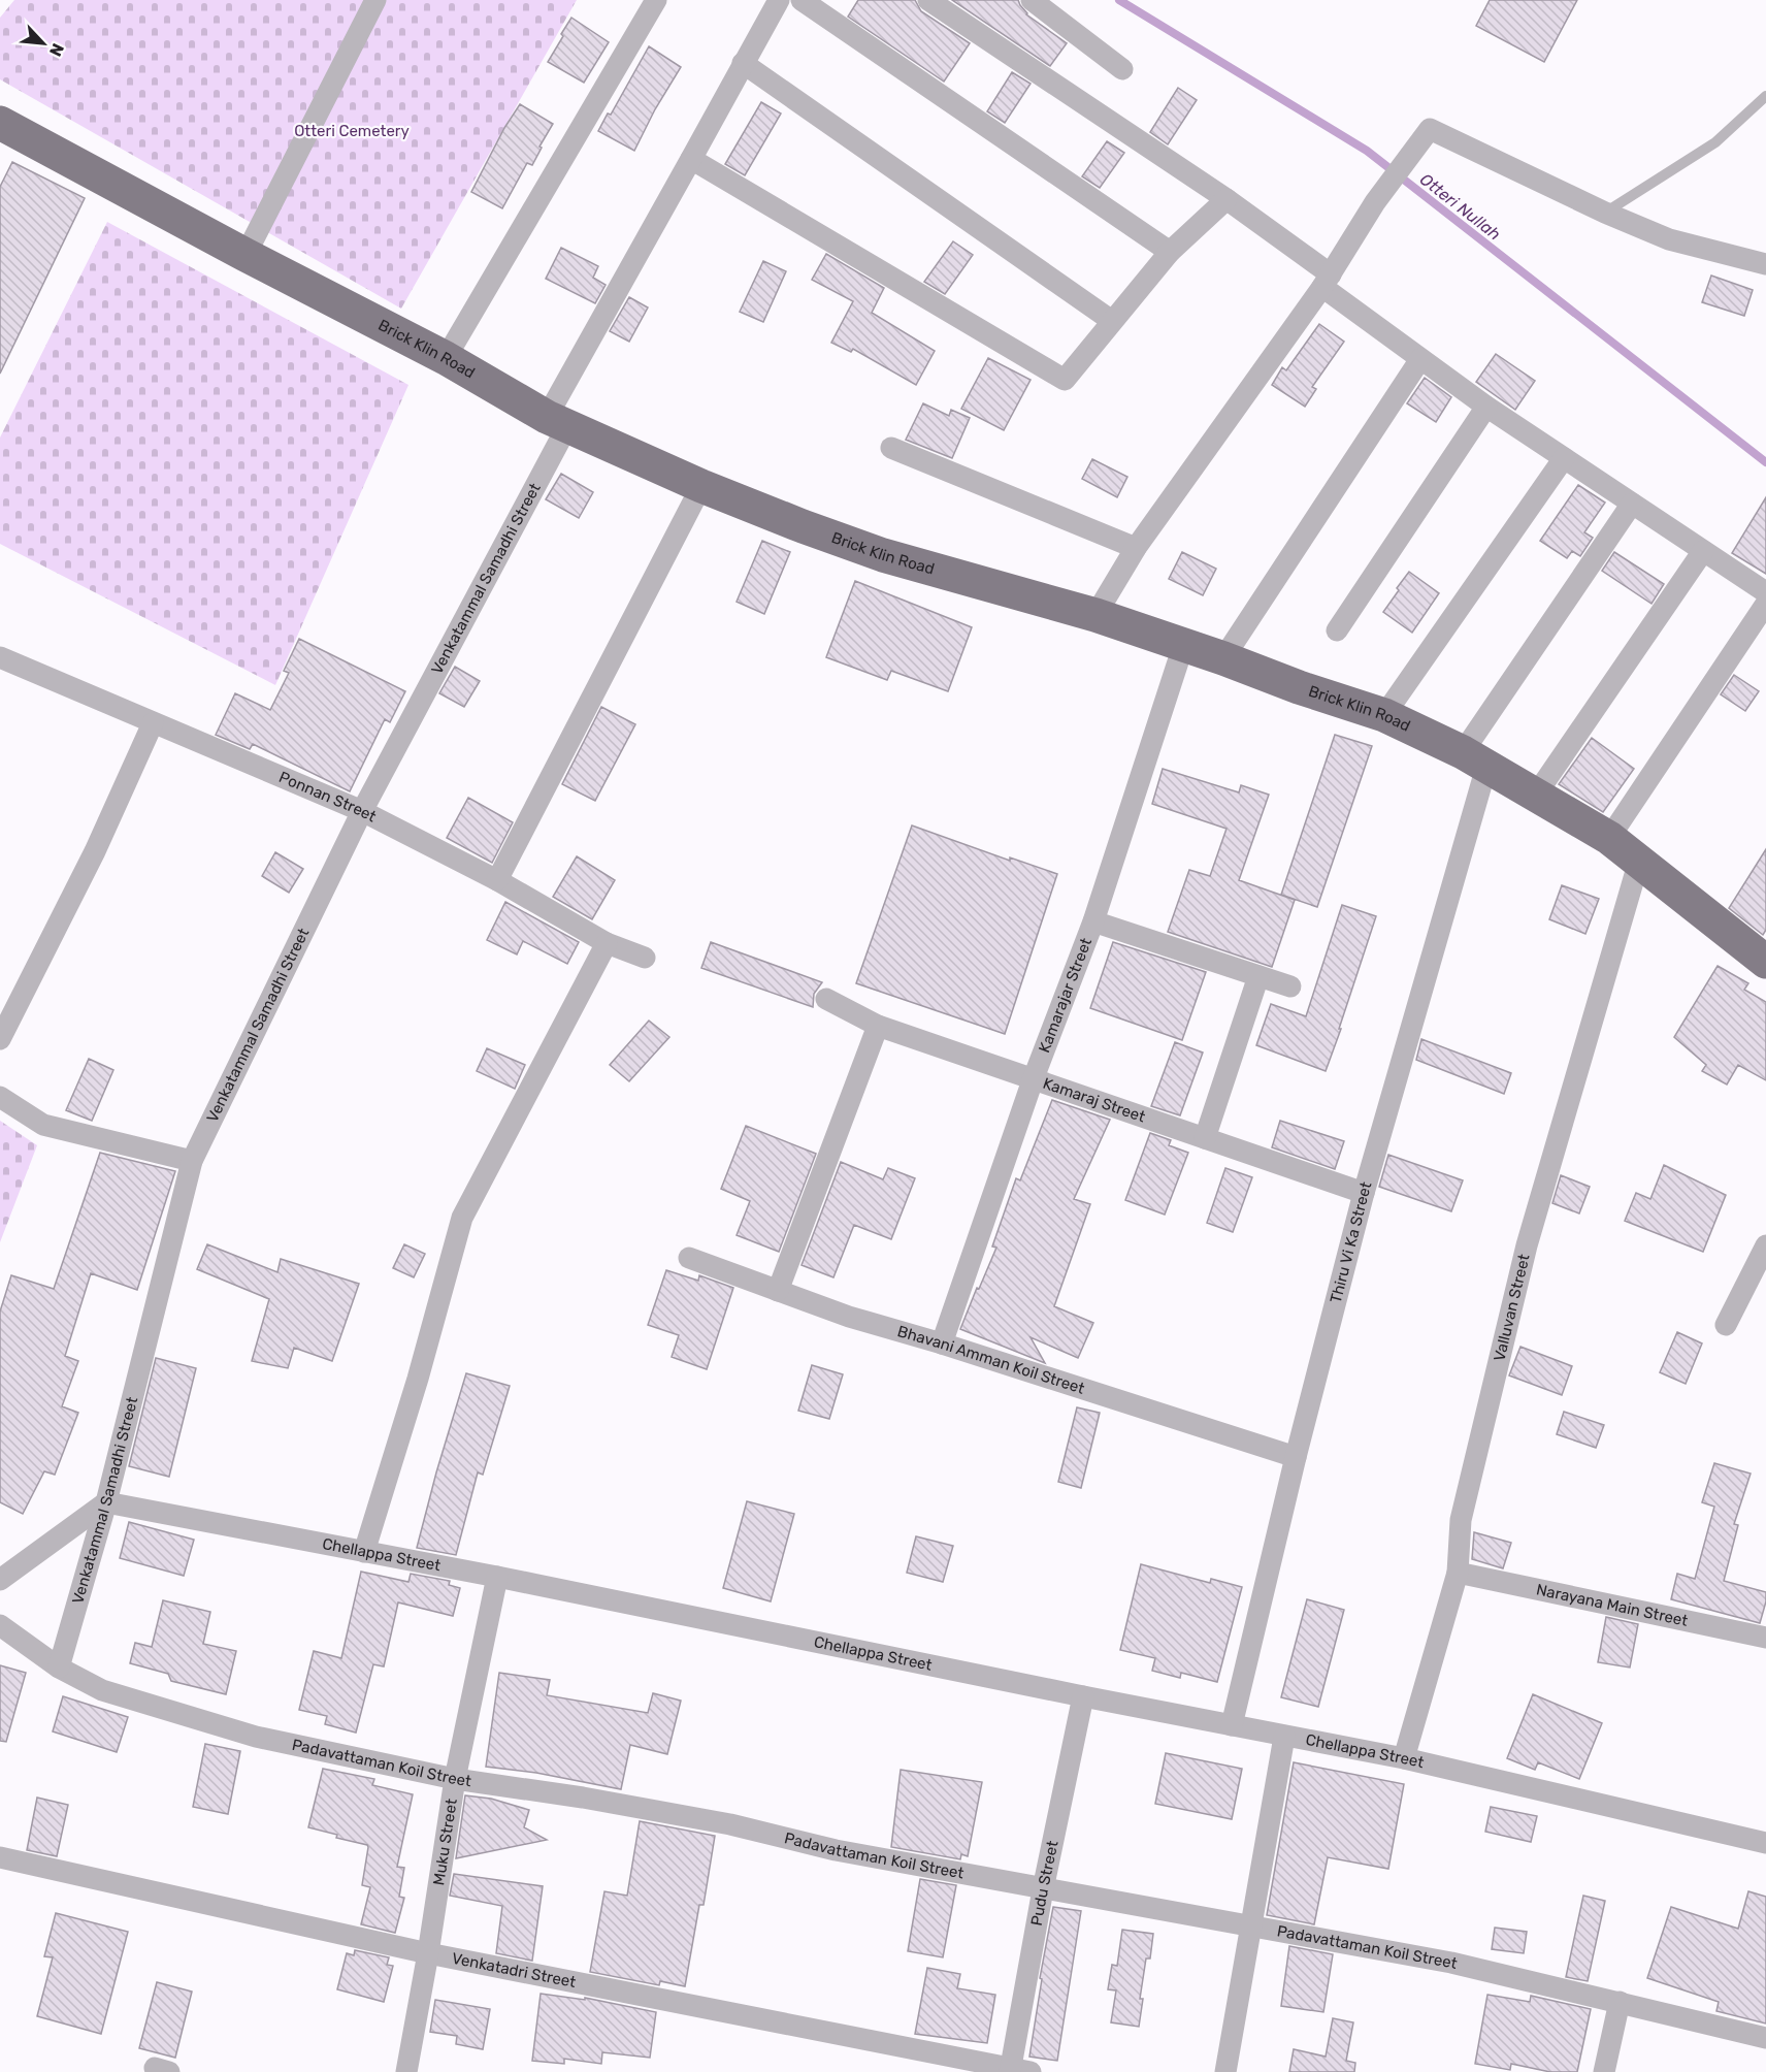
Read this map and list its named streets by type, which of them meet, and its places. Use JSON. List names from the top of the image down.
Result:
{
  "streets": {
    "main road": ["Brick Klin Road"],
    "street": [
      "Venkatammal Samadhi Street",
      "Ponnan Street",
      "Kamarajar Street",
      "Kamaraj Street",
      "Thiru Vi Ka Street",
      "Valluvan Street",
      "Bhavani Amman Koil Street",
      "Chellappa Street",
      "Narayana Main Street",
      "Padavattaman Koil Street",
      "Muku Street",
      "Pudu Street",
      "Venkatadri Street"
    ]
  },
  "crossings": [
    ["Brick Klin Road", "Venkatammal Samadhi Street"],
    ["Brick Klin Road", "Kamarajar Street"],
    ["Brick Klin Road", "Thiru Vi Ka Street"],
    ["Brick Klin Road", "Valluvan Street"],
    ["Venkatammal Samadhi Street", "Ponnan Street"],
    ["Venkatammal Samadhi Street", "Chellappa Street"],
    ["Venkatammal Samadhi Street", "Padavattaman Koil Street"],
    ["Kamarajar Street", "Kamaraj Street"],
    ["Kamarajar Street", "Bhavani Amman Koil Street"],
    ["Kamaraj Street", "Thiru Vi Ka Street"],
    ["Thiru Vi Ka Street", "Bhavani Amman Koil Street"],
    ["Thiru Vi Ka Street", "Chellappa Street"],
    ["Valluvan Street", "Chellappa Street"],
    ["Valluvan Street", "Narayana Main Street"],
    ["Chellappa Street", "Muku Street"],
    ["Chellappa Street", "Pudu Street"],
    ["Padavattaman Koil Street", "Muku Street"],
    ["Padavattaman Koil Street", "Pudu Street"],
    ["Muku Street", "Venkatadri Street"],
    ["Pudu Street", "Venkatadri Street"]
  ],
  "water": ["Otteri Nullah"],
  "parks": ["Otteri Cemetery"],
  "north": "bottom right"
}
